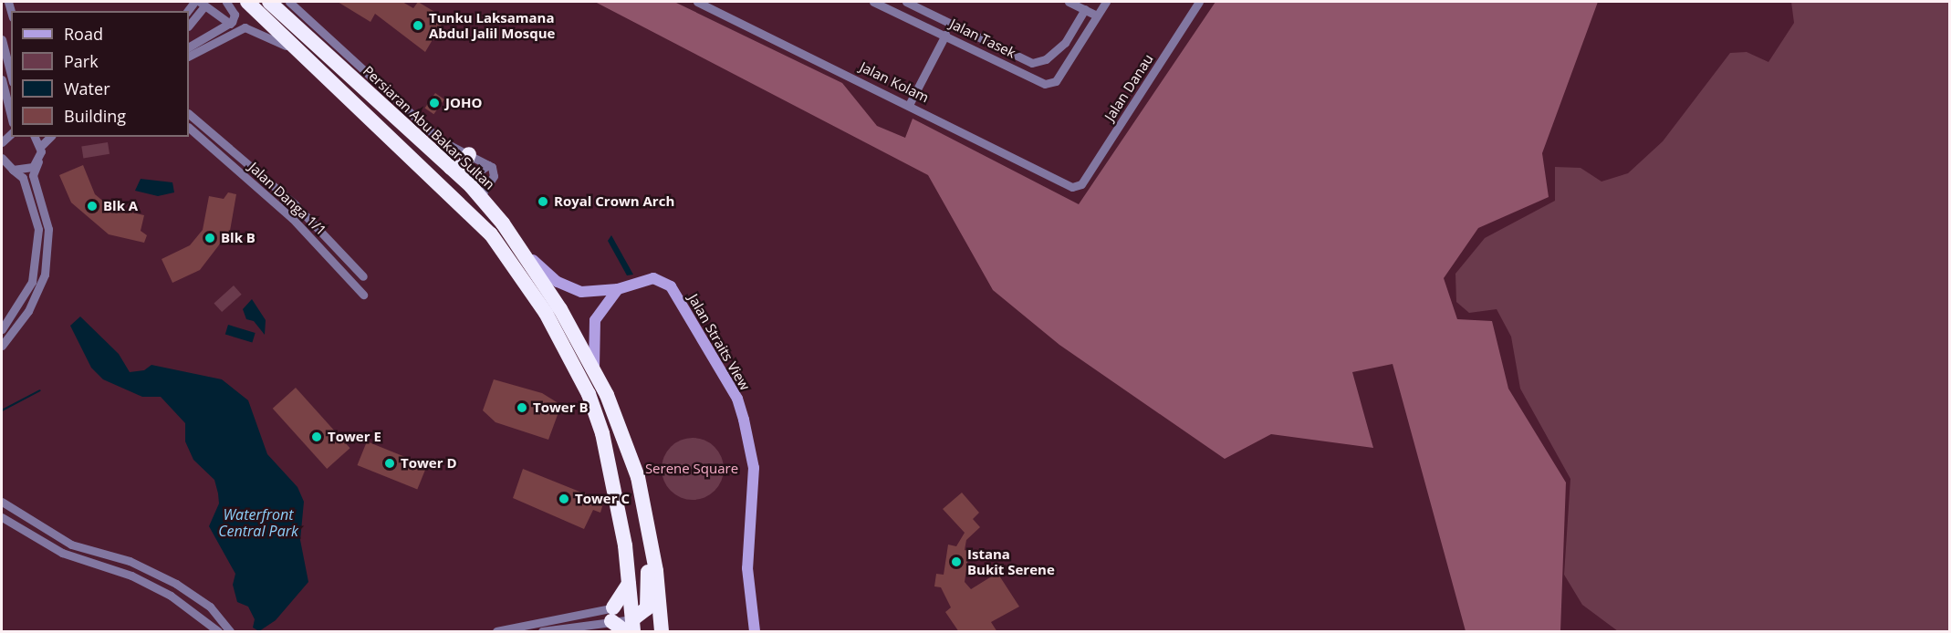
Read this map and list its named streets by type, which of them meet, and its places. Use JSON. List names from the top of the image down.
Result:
{
  "streets": {
    "highway": ["Persiaran Abu Bakar Sultan"],
    "street": [
      "Jalan Tasek",
      "Jalan Kolam",
      "Jalan Danau",
      "Jalan Danga 1/1",
      "Jalan Straits View"
    ]
  },
  "crossings": [
    ["Jalan Kolam", "Jalan Danau"],
    ["Persiaran Abu Bakar Sultan", "Jalan Straits View"]
  ],
  "water": ["Waterfront Central Park"],
  "parks": ["Serene Square"],
  "places": [
    "Tunku Laksamana Abdul Jalil Mosque",
    "JOHO",
    "Royal Crown Arch",
    "Blk A",
    "Blk B",
    "Tower B",
    "Tower E",
    "Tower D",
    "Tower C",
    "Istana Bukit Serene"
  ],
  "legend": [
    "Road",
    "Park",
    "Water",
    "Building"
  ]
}
